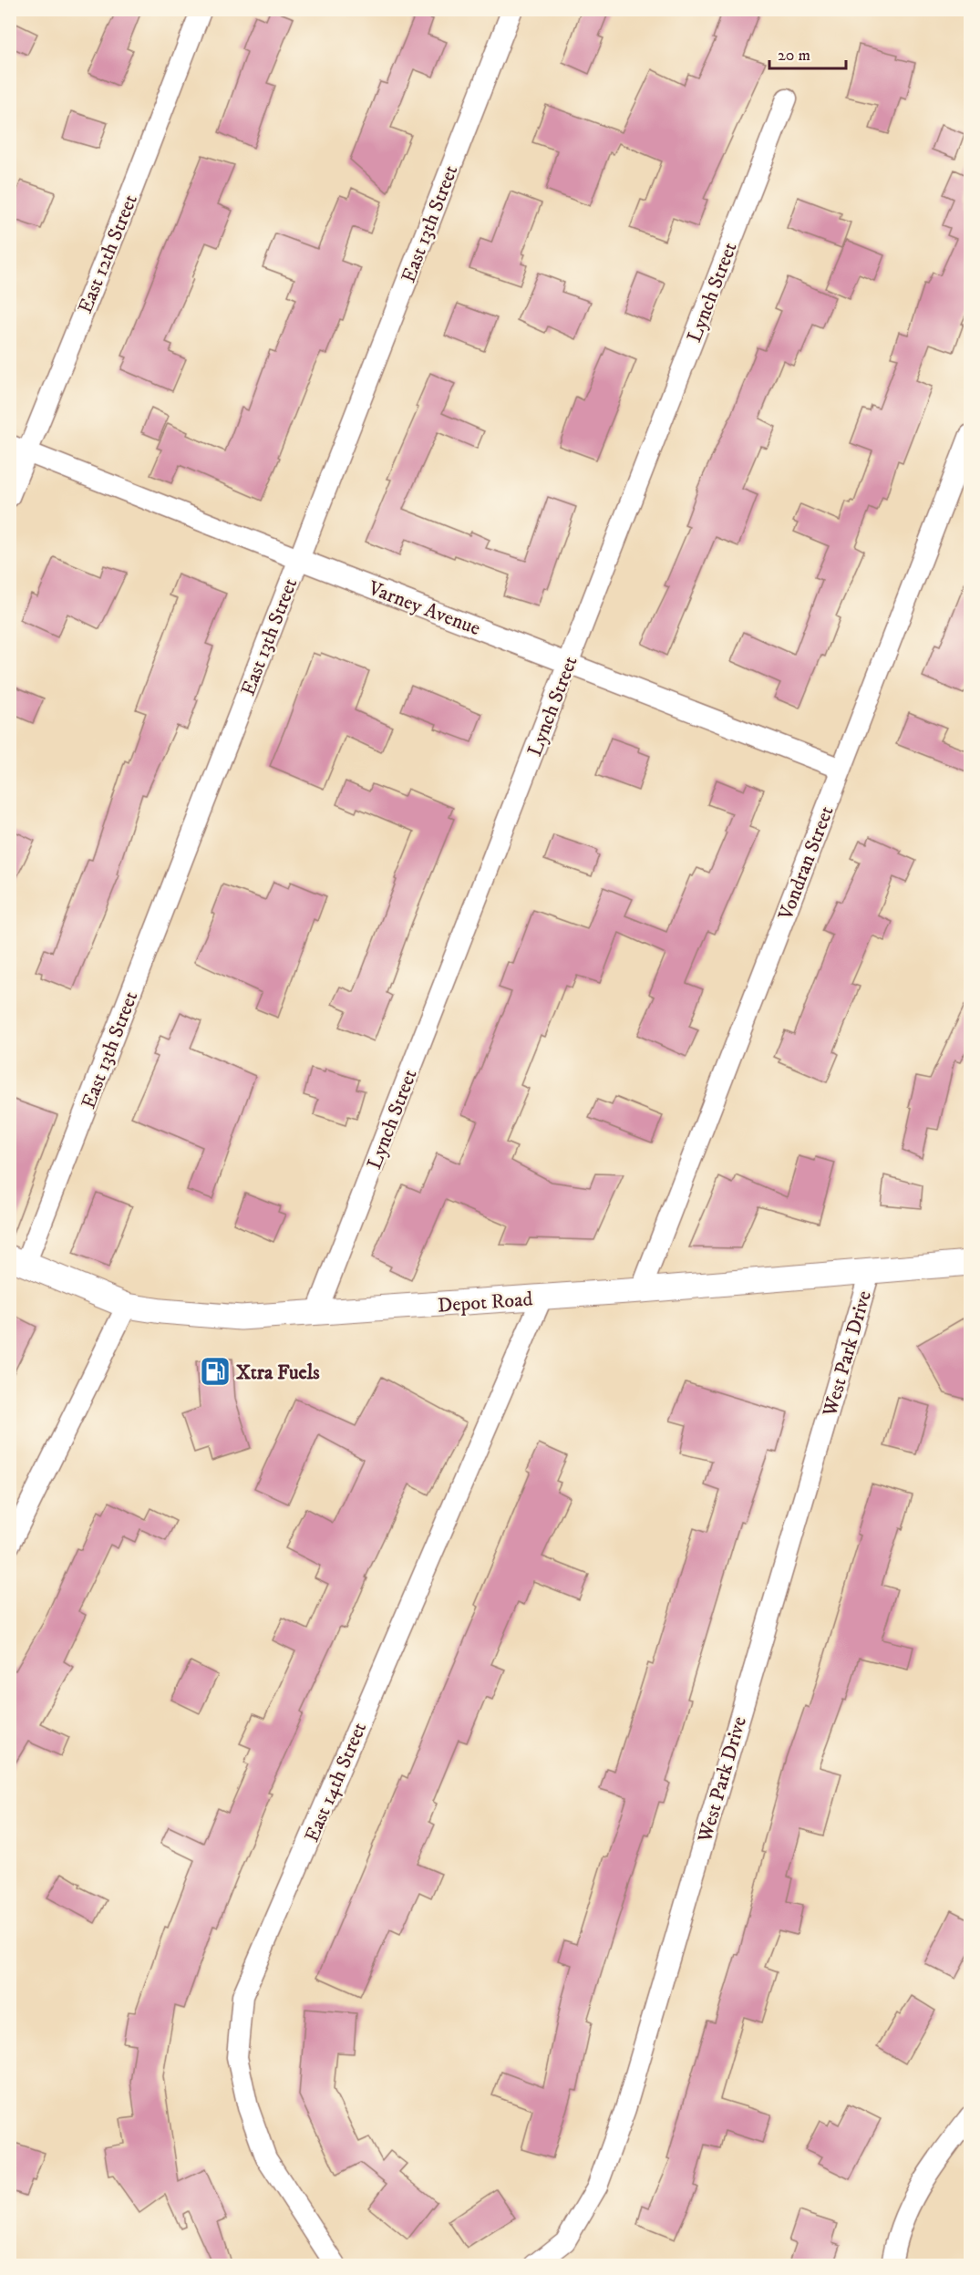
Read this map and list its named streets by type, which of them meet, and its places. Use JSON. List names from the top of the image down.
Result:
{
  "streets": {
    "street": [
      "East 13th Street",
      "East 12th Street",
      "Lynch Street",
      "Varney Avenue",
      "Vondran Street",
      "Depot Road",
      "West Park Drive",
      "East 14th Street"
    ]
  },
  "crossings": [
    ["East 13th Street", "Varney Avenue"],
    ["East 13th Street", "Depot Road"],
    ["East 12th Street", "Varney Avenue"],
    ["Lynch Street", "Varney Avenue"],
    ["Lynch Street", "Depot Road"],
    ["Varney Avenue", "Vondran Street"],
    ["Vondran Street", "Depot Road"],
    ["Depot Road", "West Park Drive"],
    ["Depot Road", "East 14th Street"]
  ],
  "places": {
    "fuel station": ["Xtra Fuels"]
  },
  "scale_bar": "20 m"
}
